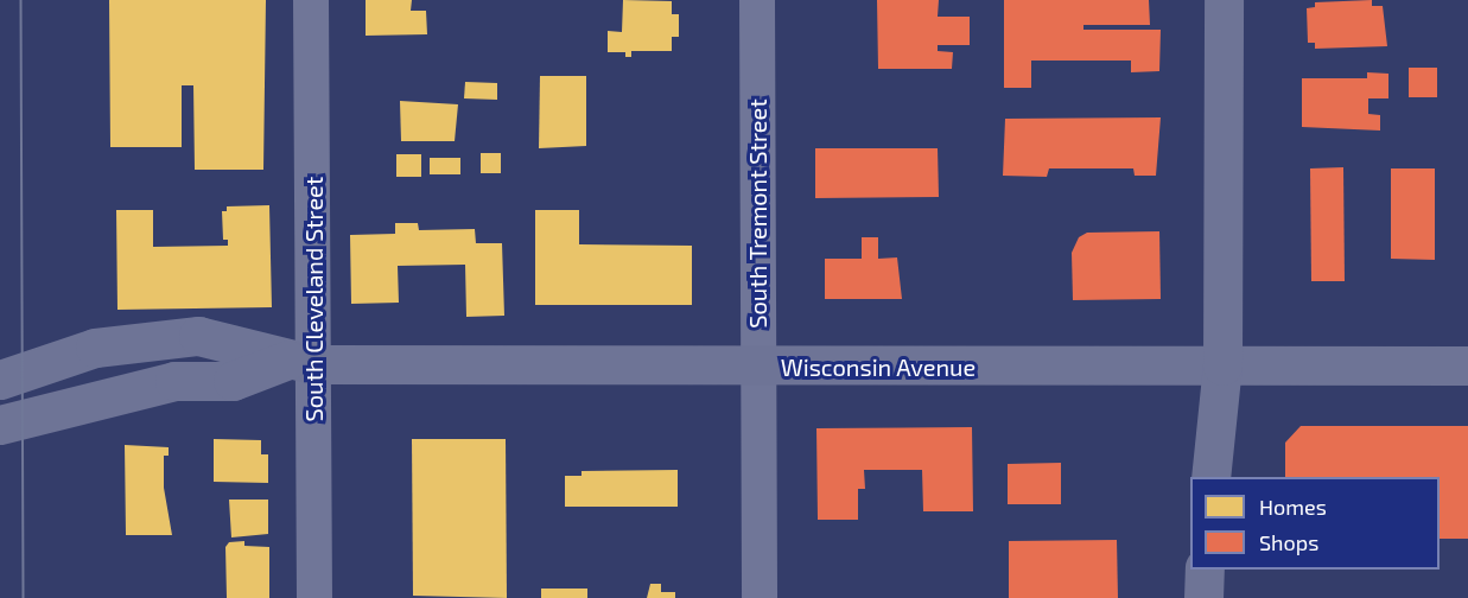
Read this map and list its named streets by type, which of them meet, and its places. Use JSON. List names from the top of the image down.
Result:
{
  "streets": {
    "main road": ["Wisconsin Avenue"],
    "street": ["South Tremont Street", "South Cleveland Street"]
  },
  "crossings": [
    ["South Tremont Street", "Wisconsin Avenue"],
    ["South Cleveland Street", "Wisconsin Avenue"]
  ],
  "legend": ["Homes", "Shops"]
}
